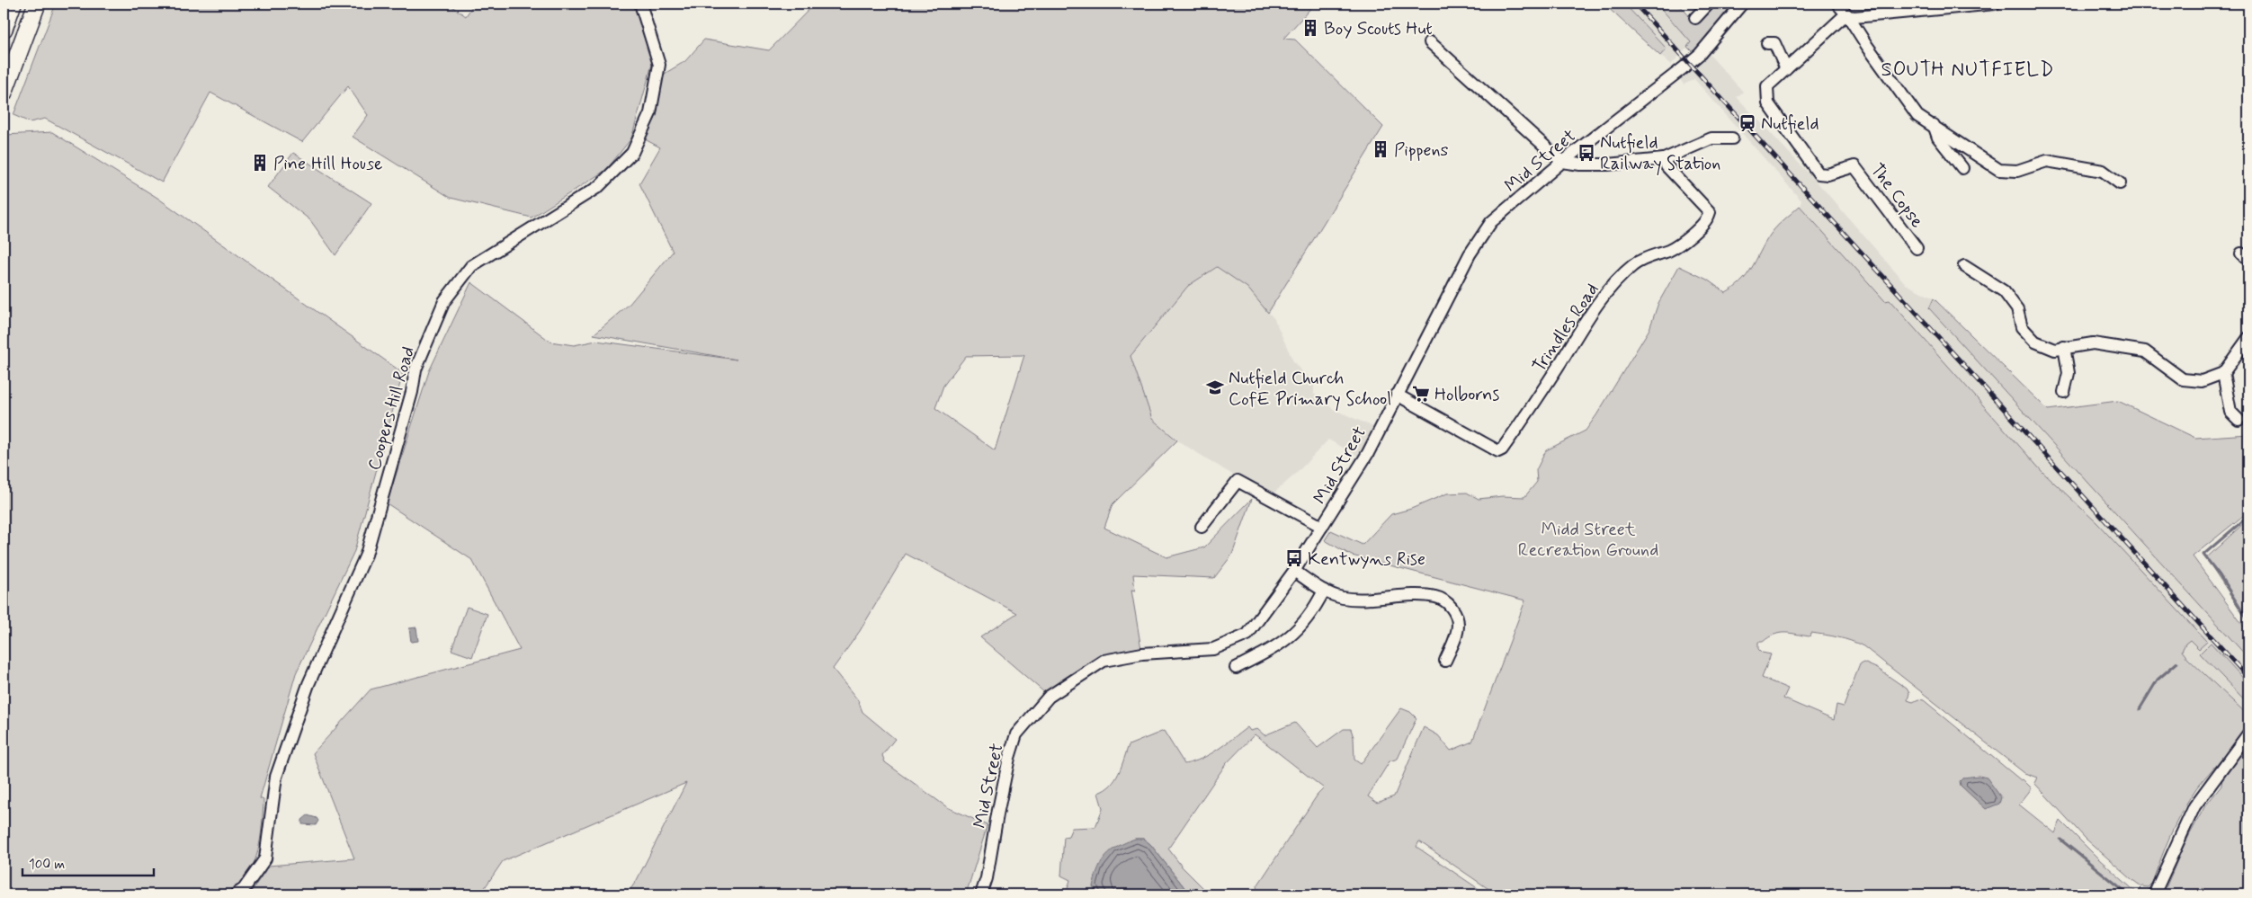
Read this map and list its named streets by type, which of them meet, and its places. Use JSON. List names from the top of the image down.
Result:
{
  "streets": {
    "street": [
      "Mid Street",
      "The Copse",
      "Trindles Road",
      "Coopers Hill Road"
    ]
  },
  "crossings": [
    ["Mid Street", "Trindles Road"]
  ],
  "districts": ["SOUTH NUTFIELD"],
  "parks": ["Midd Street Recreation Ground"],
  "places": {
    "building": ["Boy Scouts Hut", "Pippens", "Pine Hill House"],
    "station": ["Nutfield"],
    "bus stop": ["Nutfield Railway Station", "Kentwyns Rise"],
    "school or university": ["Nutfield Church CofE Primary School"],
    "supermarket": ["Holborns"]
  },
  "scale_bar": "100 m"
}
